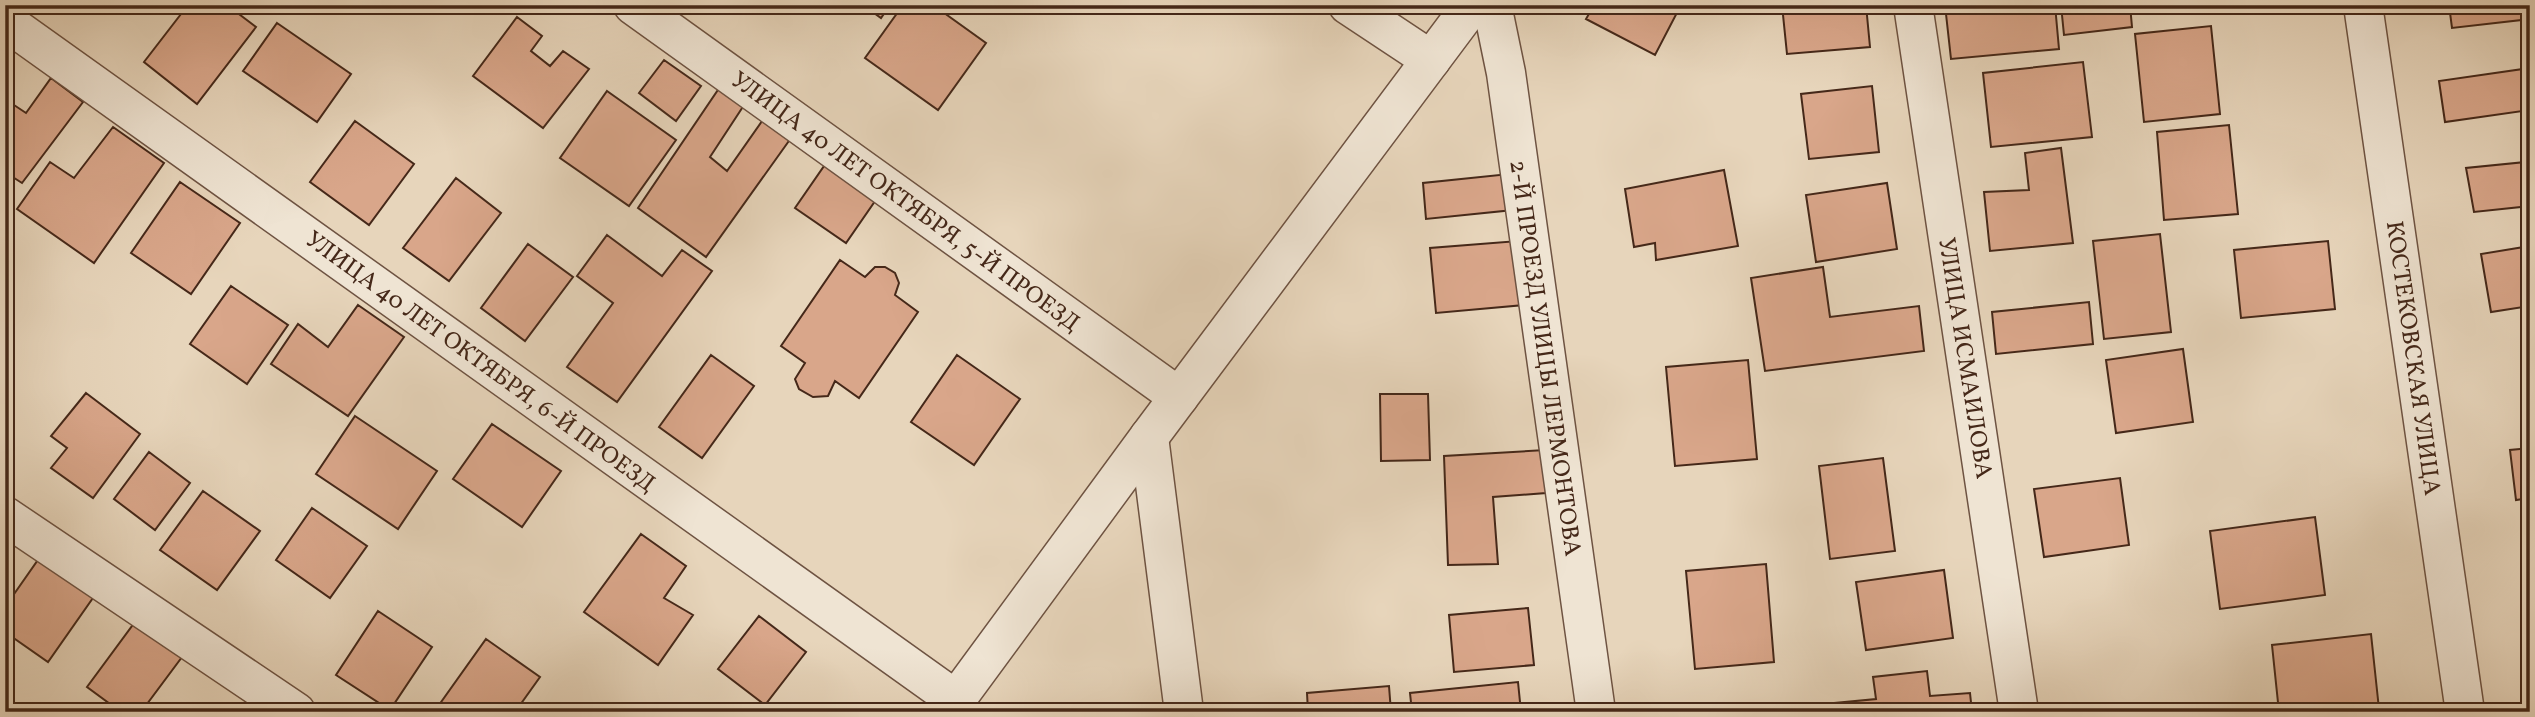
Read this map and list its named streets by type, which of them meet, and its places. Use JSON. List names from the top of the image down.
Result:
{
  "streets": {
    "street": [
      "УЛИЦА 40 ЛЕТ ОКТЯБРЯ, 5-Й ПРОЕЗД",
      "2-Й ПРОЕЗД УЛИЦЫ ЛЕРМОНТОВА",
      "УЛИЦА ИСМАИЛОВА",
      "КОСТЕКОВСКАЯ УЛИЦА",
      "УЛИЦА 40 ЛЕТ ОКТЯБРЯ, 6-Й ПРОЕЗД"
    ]
  }
}
